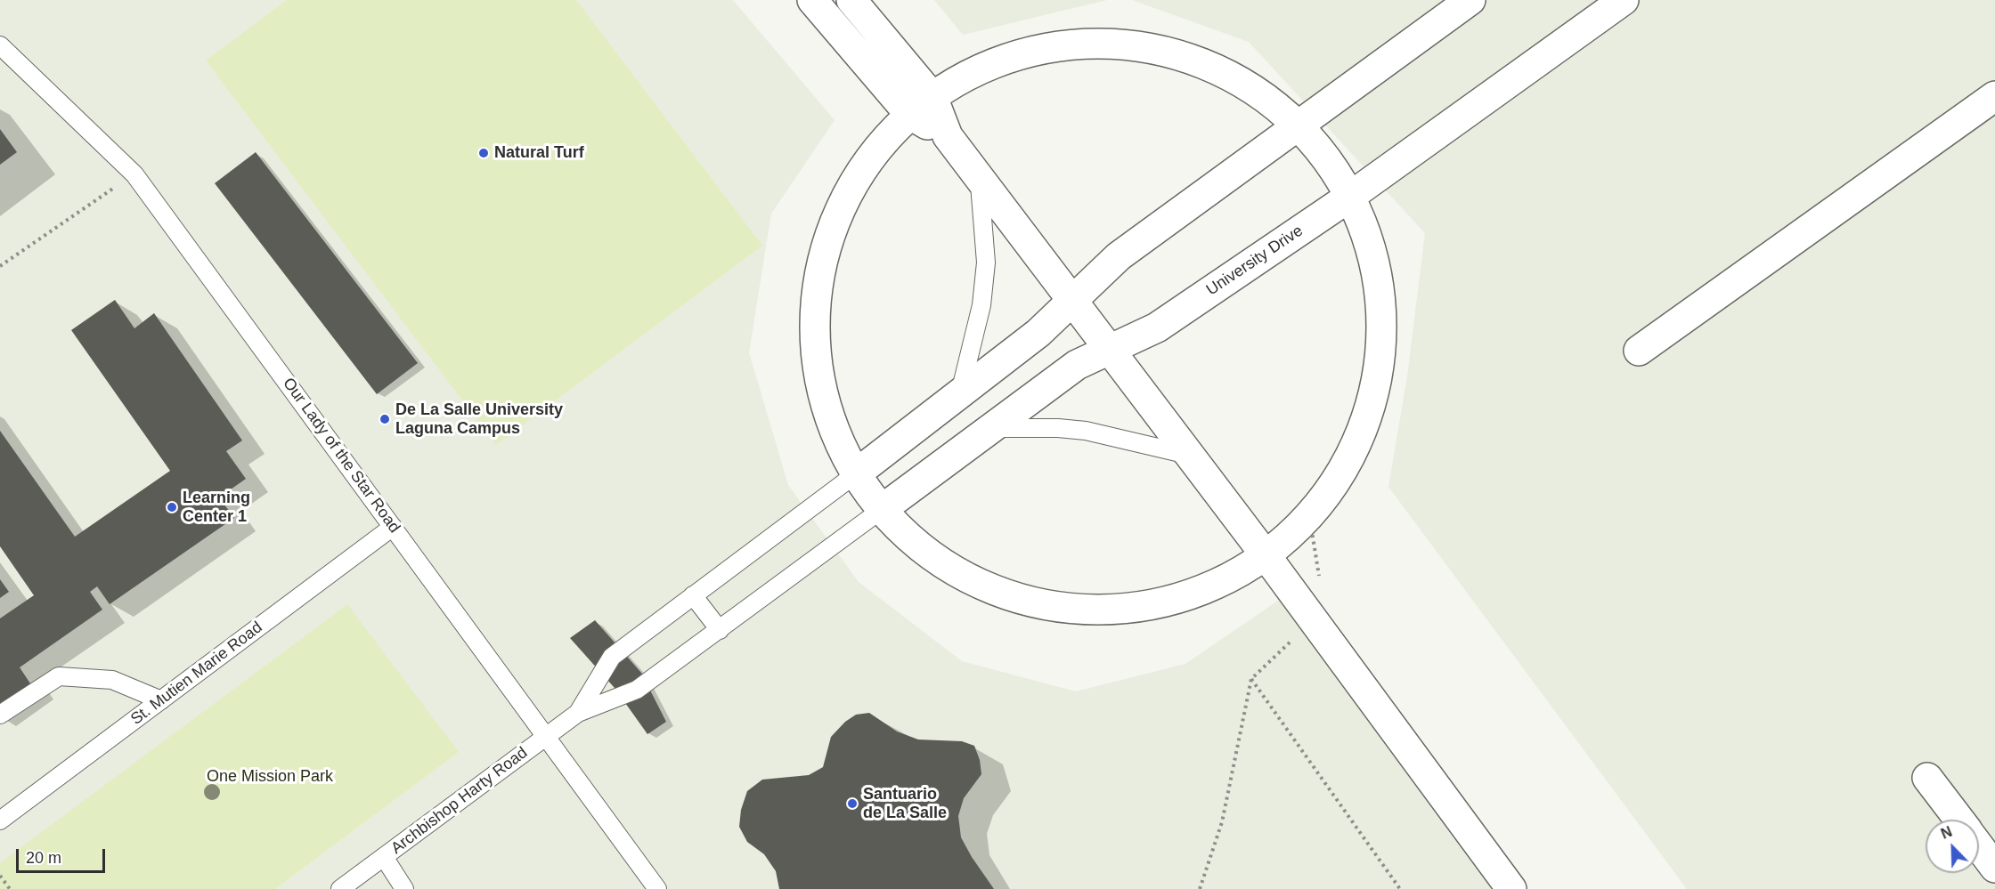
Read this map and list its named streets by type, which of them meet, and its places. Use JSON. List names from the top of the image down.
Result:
{
  "streets": {
    "street": ["University Drive"],
    "lane": ["Our Lady of the Star Road", "St. Mutien Marie Road", "Archbishop Harty Road"]
  },
  "crossings": [
    ["Our Lady of the Star Road", "St. Mutien Marie Road"],
    ["Our Lady of the Star Road", "Archbishop Harty Road"]
  ],
  "parks": ["One Mission Park"],
  "places": [
    "Natural Turf",
    "De La Salle University Laguna Campus",
    "Learning Center 1",
    "Santuario de La Salle"
  ],
  "scale_bar": "20 m",
  "north": "top left"
}
